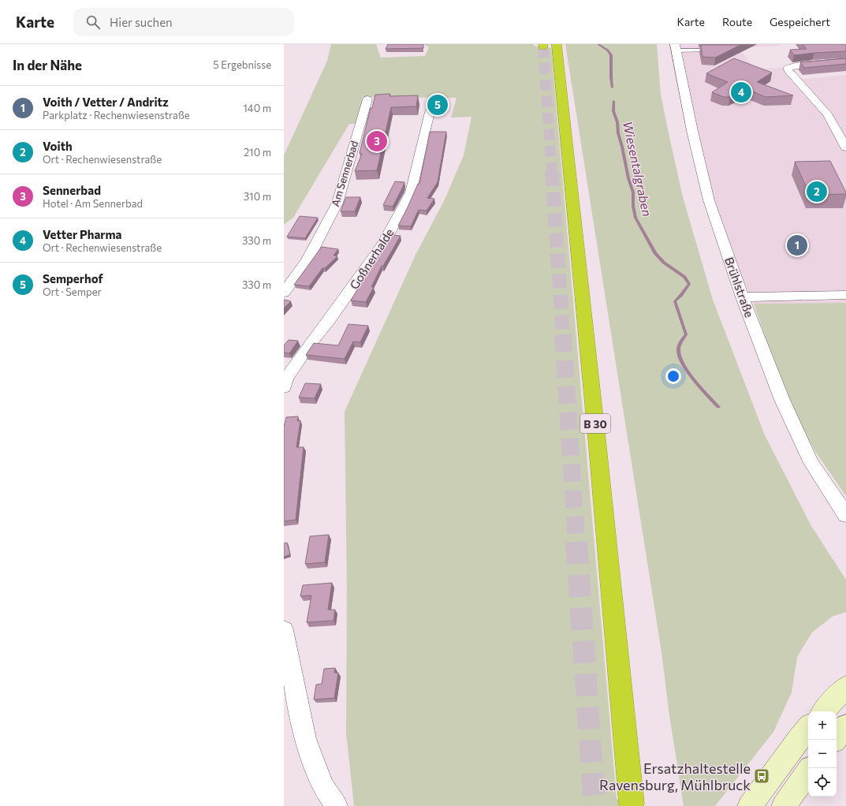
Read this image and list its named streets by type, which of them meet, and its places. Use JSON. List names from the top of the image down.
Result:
{
  "streets": {
    "highway": ["B 30"],
    "street": ["Am Sennerbad", "Goßnerhalde", "Brühlstraße"]
  },
  "water": ["Wiesentalgraben"],
  "places": {
    "bus stop": ["Ersatzhaltestelle Ravensburg, Mühlbruck"]
  },
  "page": {
    "header": "Karte",
    "search": "Hier suchen",
    "nav": ["Karte", "Route", "Gespeichert"],
    "heading": ["In der Nähe", "5 Ergebnisse"],
    "pins": [
      "4",
      "5",
      "3",
      "2",
      "1"
    ],
    "list": [
      {
        "mark": "1",
        "name": "Voith / Vetter / Andritz",
        "note": "Parkplatz · Rechenwiesenstraße",
        "value": "140 m"
      },
      {
        "mark": "2",
        "name": "Voith",
        "note": "Ort · Rechenwiesenstraße",
        "value": "210 m"
      },
      {
        "mark": "3",
        "name": "Sennerbad",
        "note": "Hotel · Am Sennerbad",
        "value": "310 m"
      },
      {
        "mark": "4",
        "name": "Vetter Pharma",
        "note": "Ort · Rechenwiesenstraße",
        "value": "330 m"
      },
      {
        "mark": "5",
        "name": "Semperhof",
        "note": "Ort · Semper",
        "value": "330 m"
      }
    ],
    "map_buttons": ["+", "−"]
  }
}
